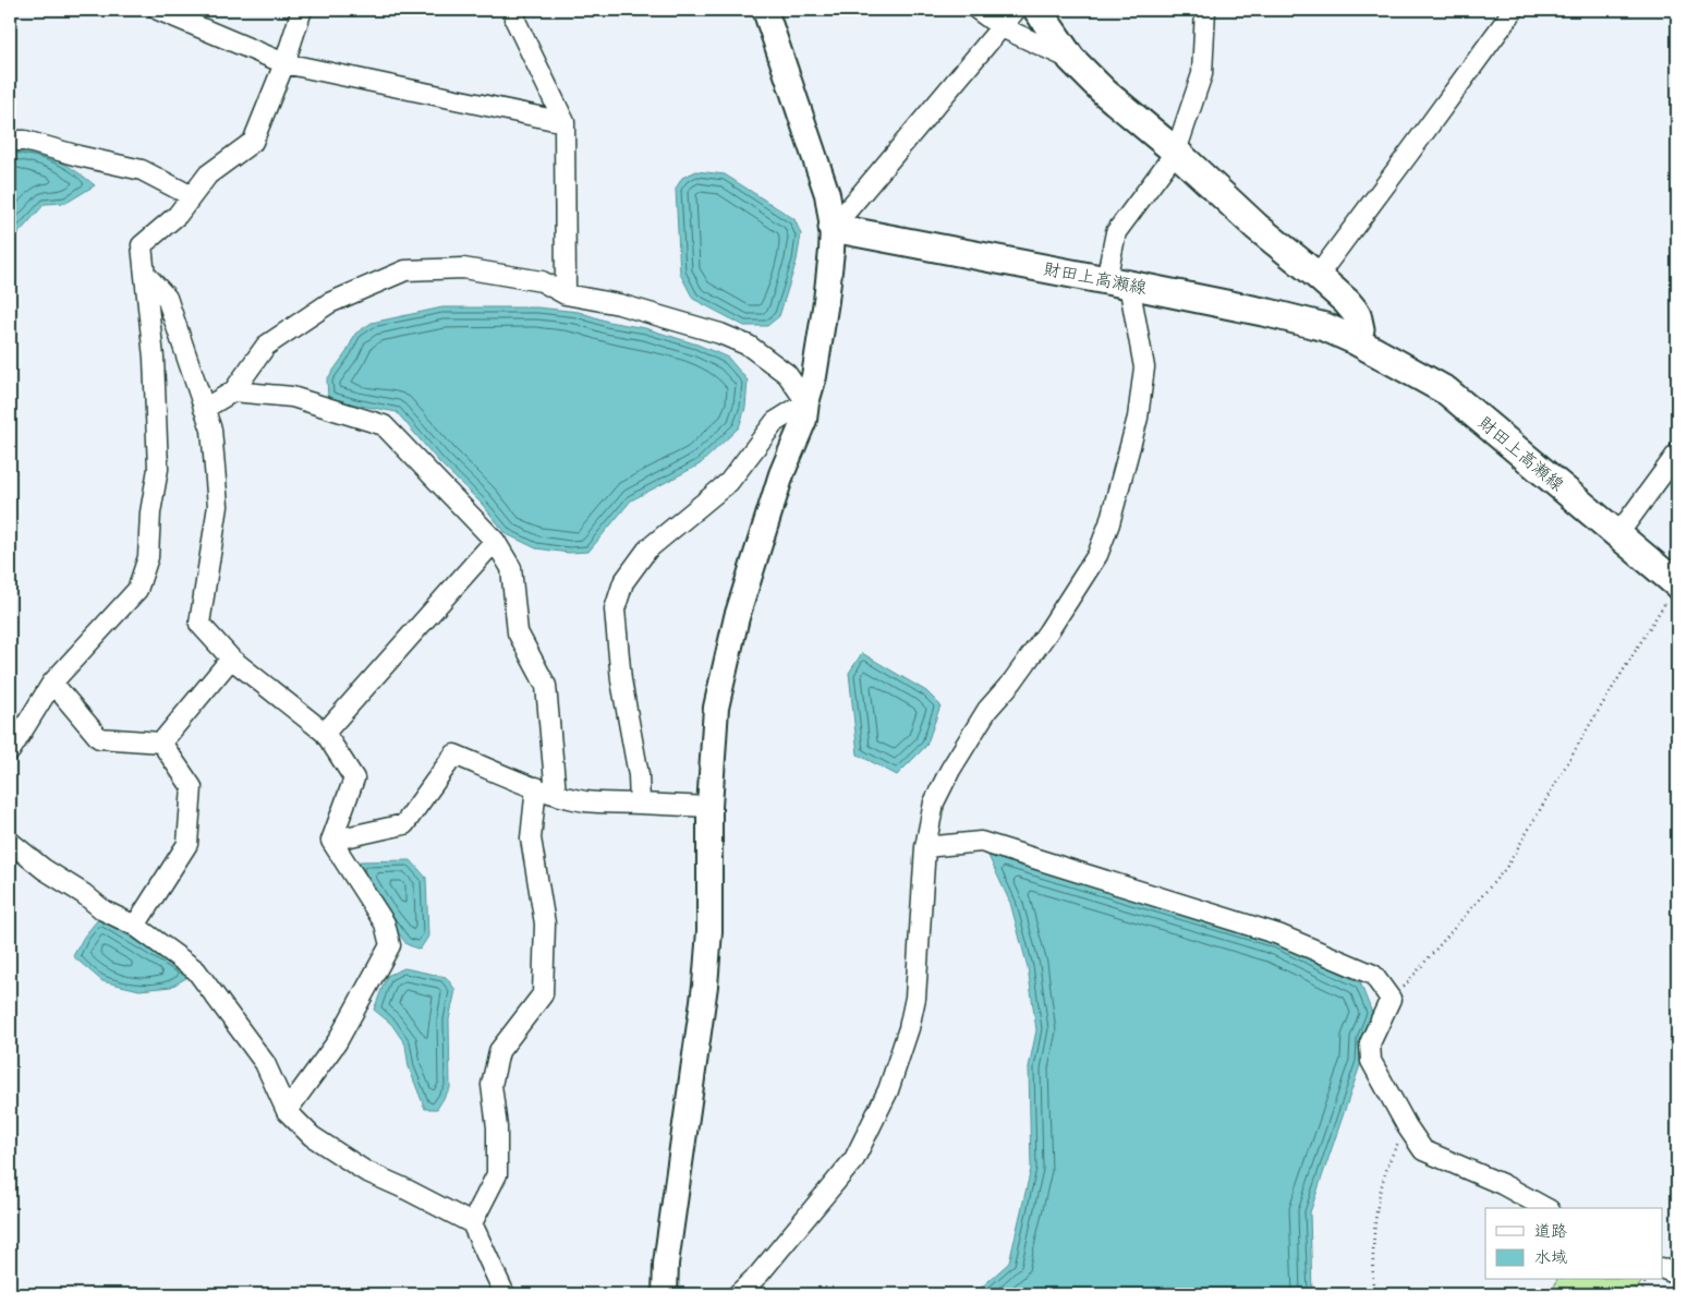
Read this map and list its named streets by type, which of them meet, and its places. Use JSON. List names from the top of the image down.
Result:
{
  "streets": {
    "main road": ["財田上高瀬線"]
  },
  "legend": ["道路", "水域"]
}
